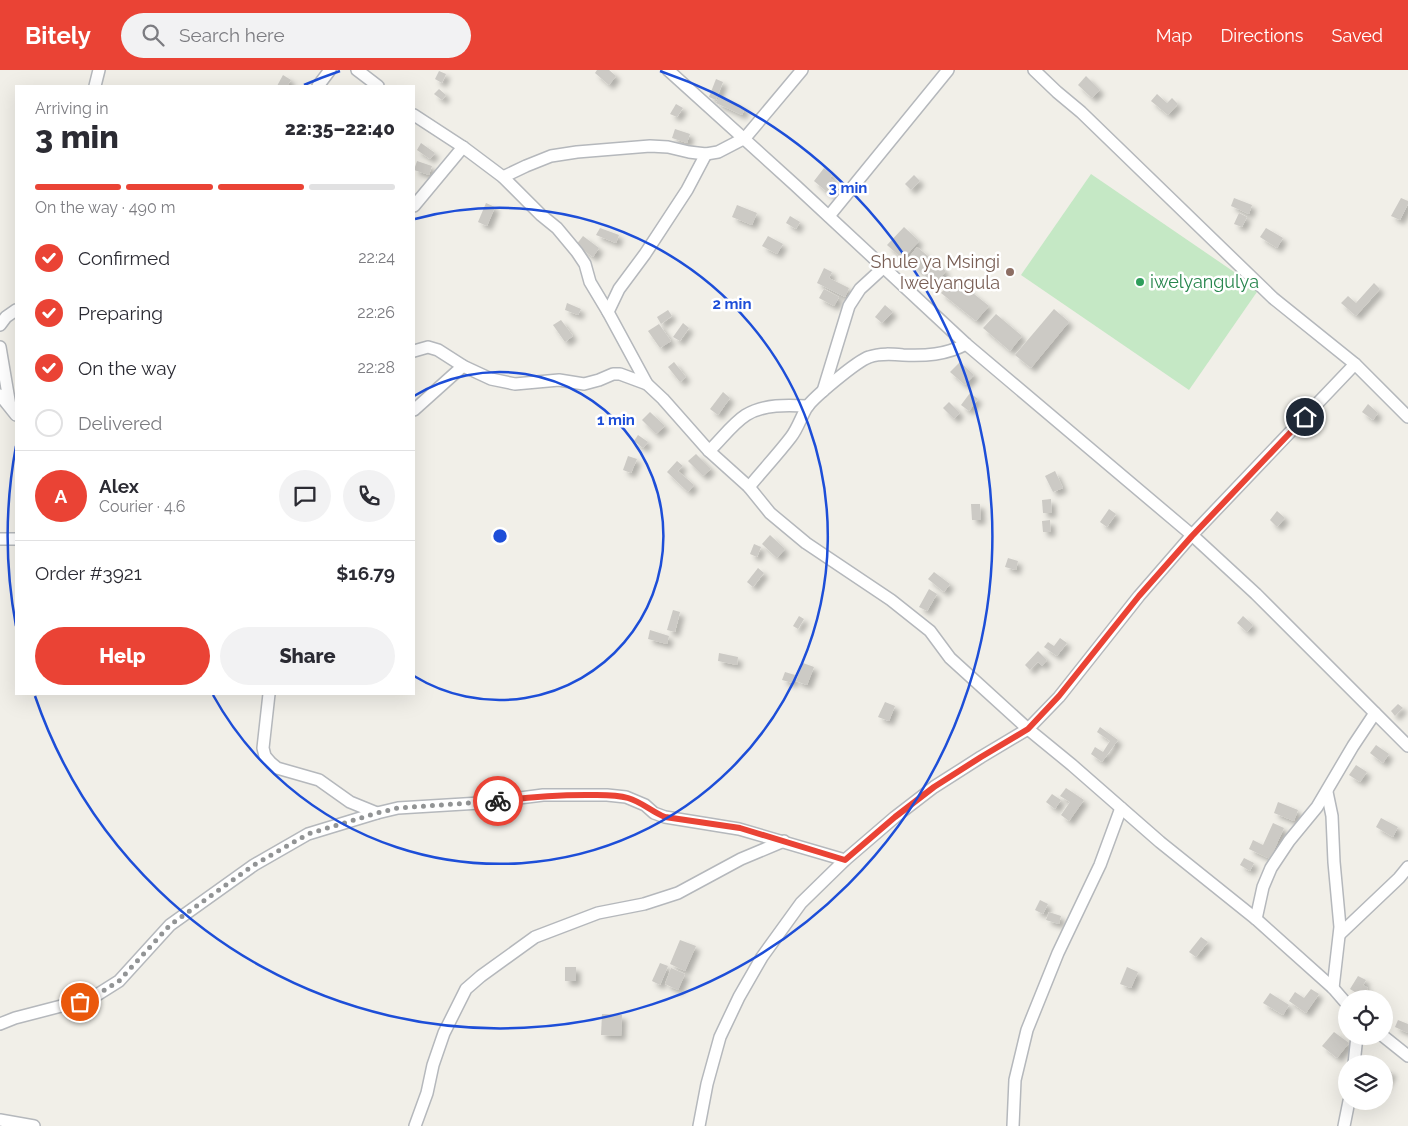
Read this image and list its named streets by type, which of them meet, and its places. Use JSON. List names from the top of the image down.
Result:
{
  "places": ["Shule ya Msingi Iwelyangula", "iwelyangulya"],
  "page": {
    "header": "Bitely",
    "search": "Search here",
    "nav": ["Map", "Directions", "Saved"],
    "heading": ["3 min", "Arriving in", "22:35–22:40"],
    "panel": [
      "Alex",
      "Courier · 4.6",
      "Order #3921",
      "$16.79"
    ],
    "bar": "On the way · 490 m",
    "list": [
      ["Confirmed", "22:24"],
      ["Preparing", "22:26"],
      ["On the way", "22:28"],
      "Delivered"
    ],
    "round": "A",
    "buttons": ["Help", "Share"]
  },
  "rings": ["3 min", "2 min", "1 min"]
}
